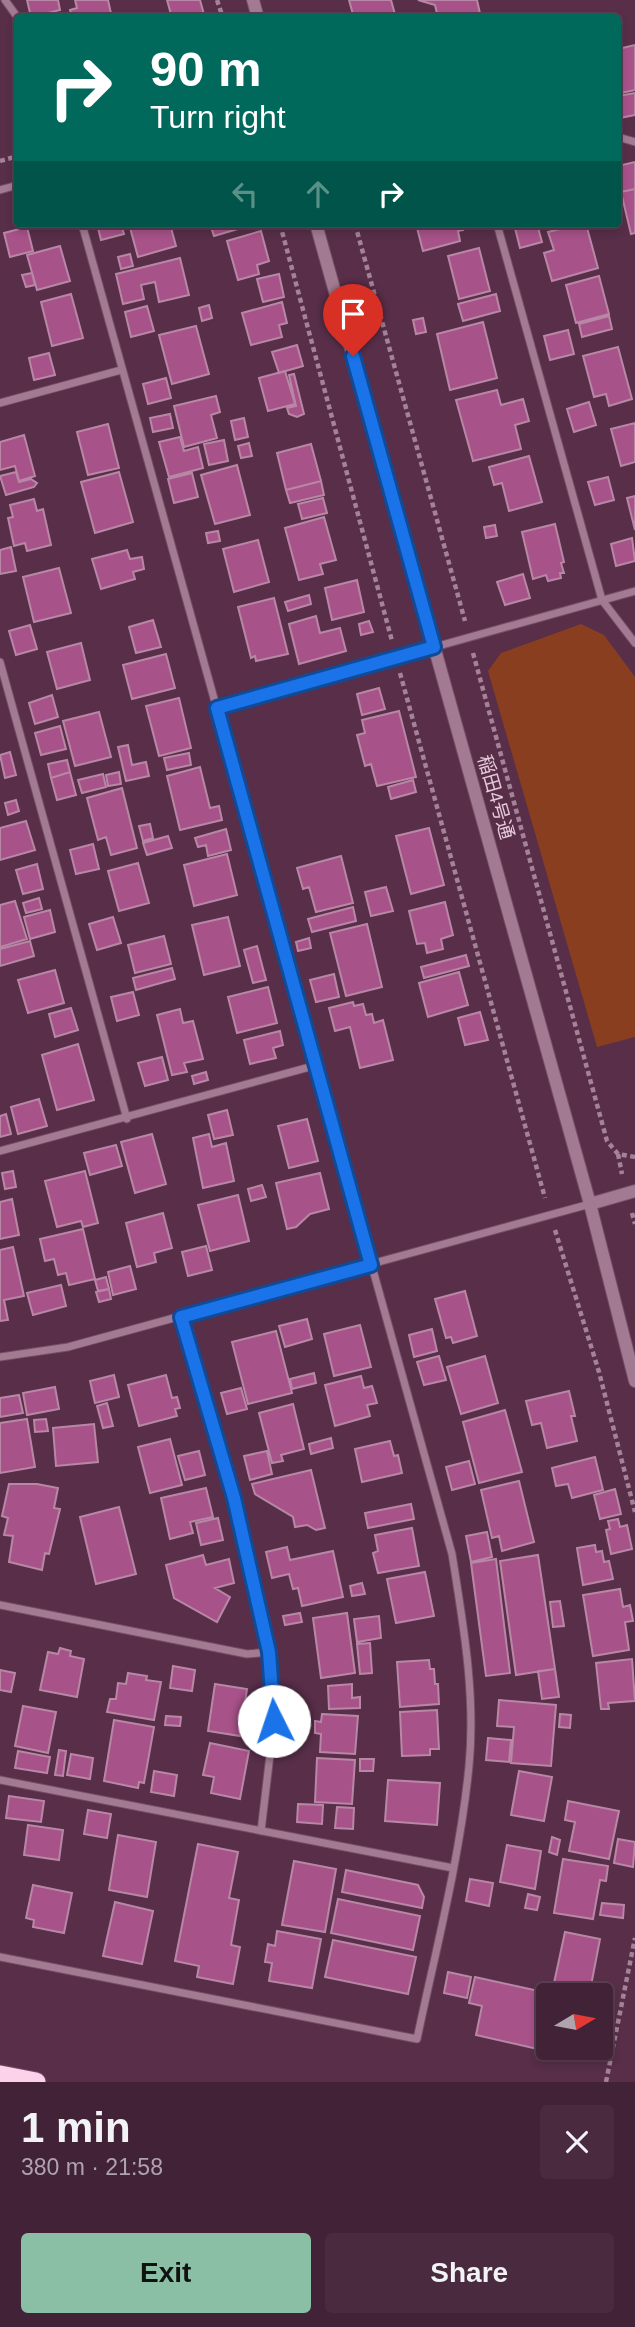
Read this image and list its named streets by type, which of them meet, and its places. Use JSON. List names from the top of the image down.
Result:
{
  "streets": {
    "street": ["稲田4号通"]
  },
  "north": "right",
  "page": {
    "turn": ["90 m", "Turn right"],
    "heading": ["1 min", "380 m · 21:58"],
    "buttons": ["Exit", "Share"]
  }
}
